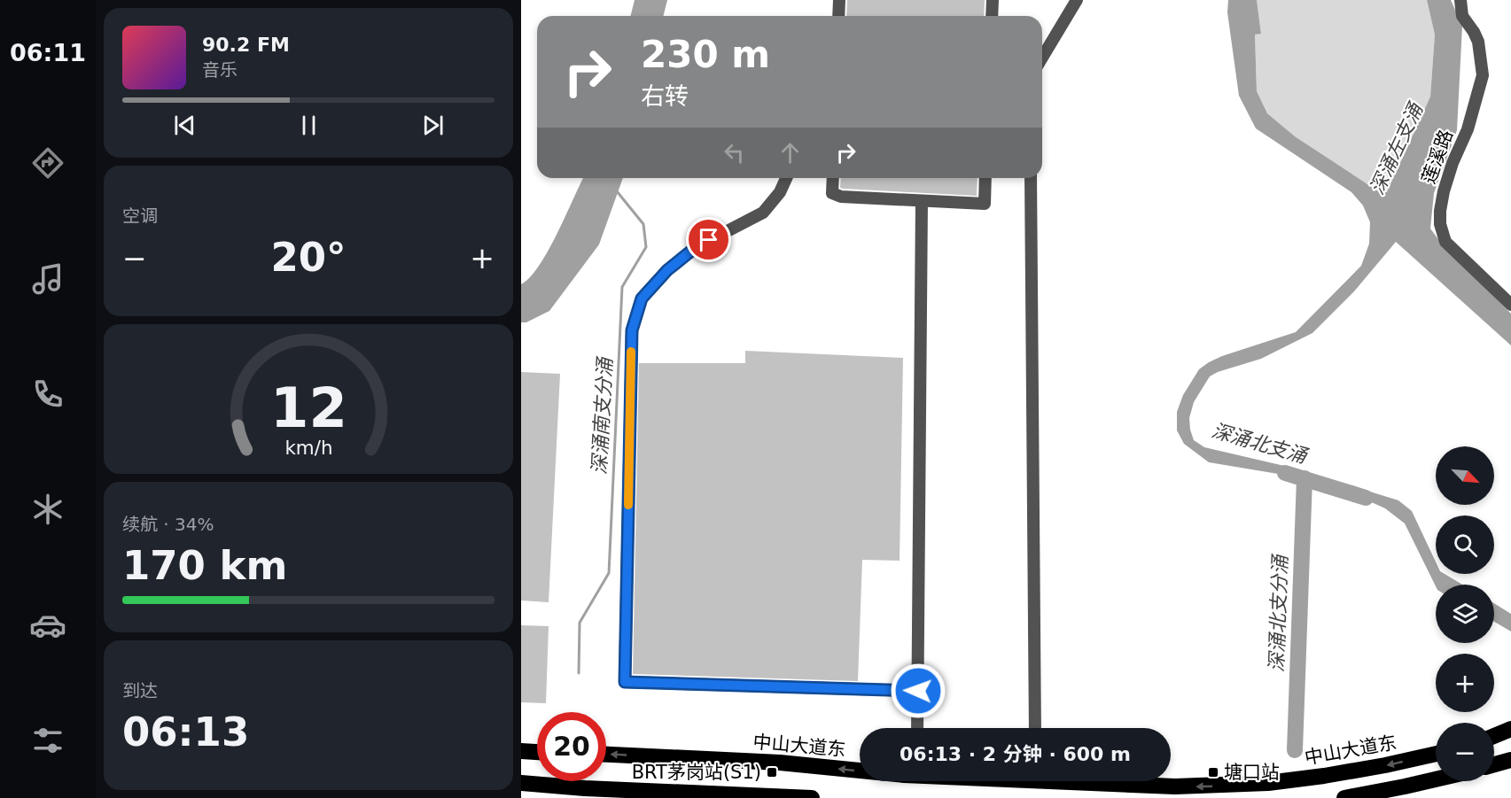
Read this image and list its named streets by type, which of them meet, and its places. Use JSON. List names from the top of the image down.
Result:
{
  "streets": {
    "highway": ["中山大道东"],
    "street": ["莲溪路"]
  },
  "water": [
    "深涌左支涌",
    "深涌南支分涌",
    "深涌北支涌",
    "深涌北支分涌"
  ],
  "places": {
    "transit": ["BRT茅岗站(S1)", "塘口站"]
  },
  "north": "bottom right",
  "page": {
    "tabs": "06:11",
    "turn": ["230 m", "右转"],
    "song": ["90.2 FM", "音乐"],
    "tile": [
      "空调",
      ["续航 · 34%", "170 km"],
      ["到达", "06:13"]
    ],
    "heat": ["−", "20°", "+"],
    "map_buttons": ["+", "−"],
    "limit": "20",
    "trip": "06:13 · 2 分钟 · 600 m",
    "gauge": ["12", "km/h"]
  }
}
